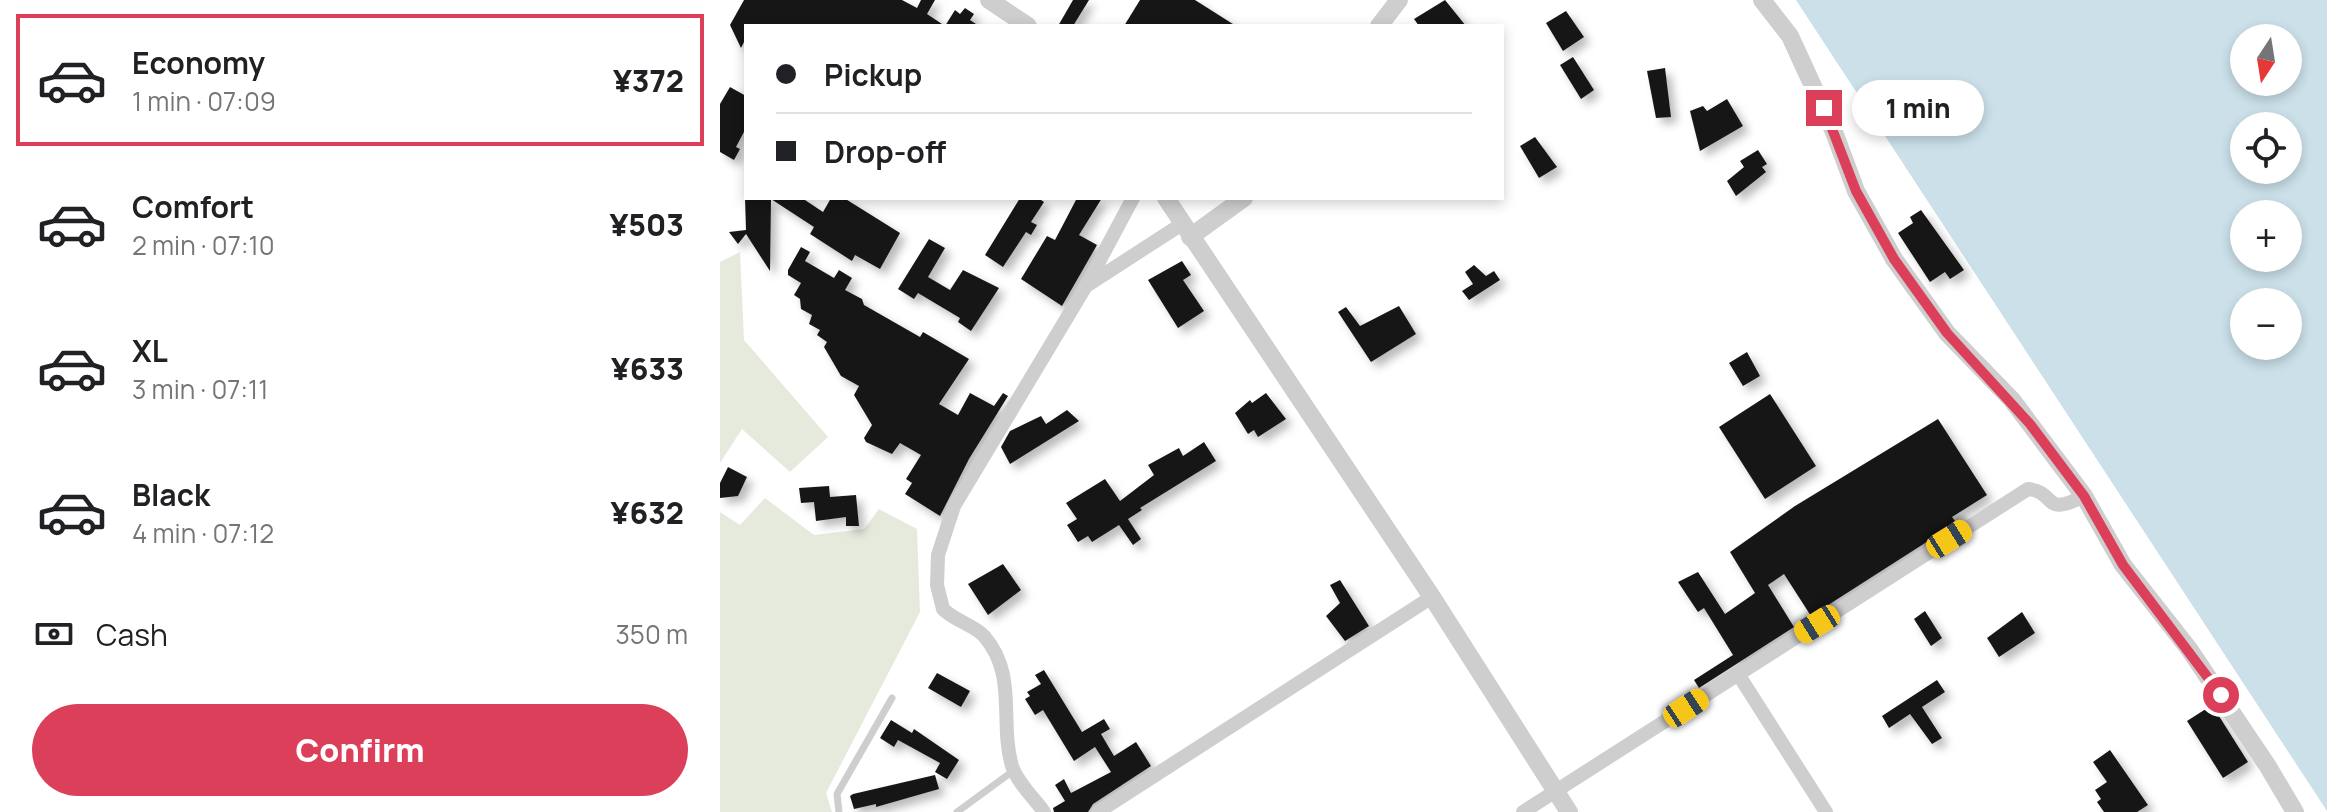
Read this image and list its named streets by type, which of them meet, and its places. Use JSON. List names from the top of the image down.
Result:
{
  "north": "bottom",
  "page": {
    "list": [
      {
        "name": "Economy",
        "note": "1 min · 07:09",
        "value": "¥372"
      },
      {
        "name": "Comfort",
        "note": "2 min · 07:10",
        "value": "¥503"
      },
      {
        "name": "XL",
        "note": "3 min · 07:11",
        "value": "¥633"
      },
      {
        "name": "Black",
        "note": "4 min · 07:12",
        "value": "¥632"
      }
    ],
    "map_buttons": ["+", "−"],
    "banner": ["Pickup", "Drop-off"],
    "bubble": "1 min",
    "pay": ["Cash", "350 m"],
    "buttons": "Confirm"
  }
}
